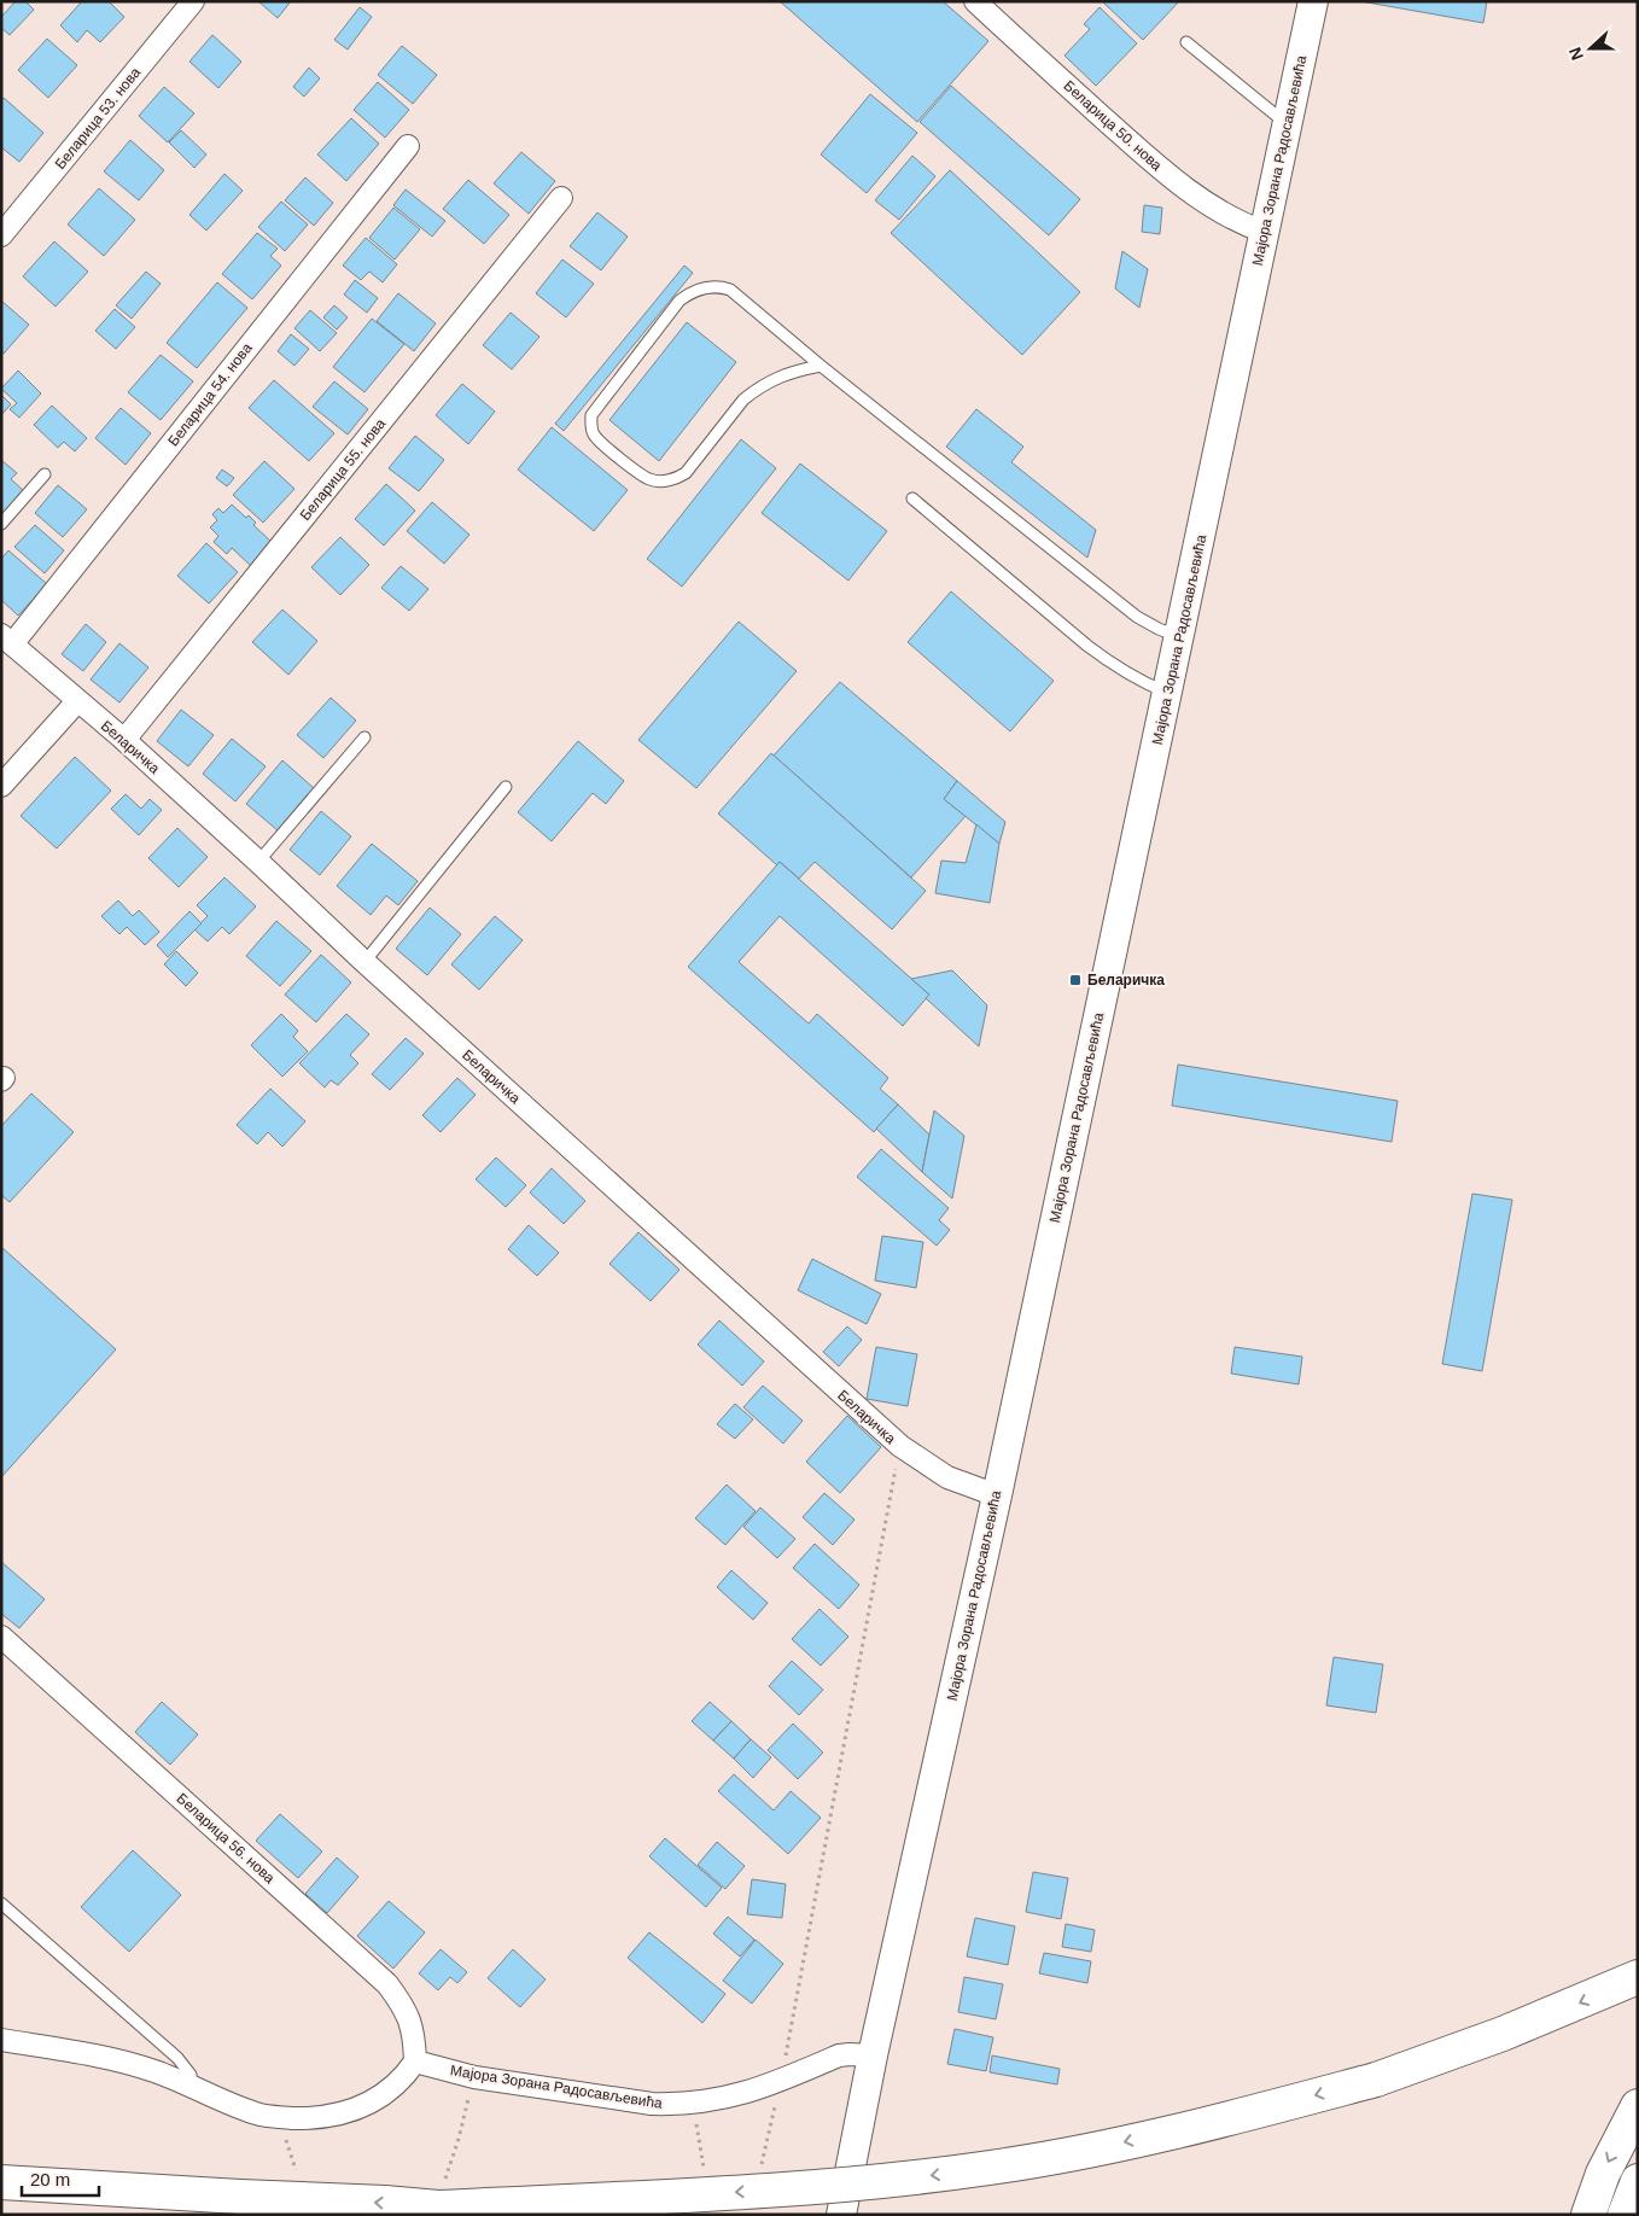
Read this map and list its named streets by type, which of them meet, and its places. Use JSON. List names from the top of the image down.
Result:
{
  "streets": {
    "main road": ["Мајора Зорана Радосављевића"],
    "street": [
      "Беларица 53. нова",
      "Беларица 50. нова",
      "Беларица 54. нова",
      "Беларица 55. нова",
      "Беларичка",
      "Беларица 56. нова"
    ]
  },
  "crossings": [
    ["Беларица 50. нова", "Мајора Зорана Радосављевића"],
    ["Мајора Зорана Радосављевића", "Беларичка"],
    ["Мајора Зорана Радосављевића", "Беларица 56. нова"],
    ["Беларица 54. нова", "Беларичка"],
    ["Беларица 55. нова", "Беларичка"]
  ],
  "places": {
    "transit": ["Беларичка"]
  },
  "scale_bar": "20 m",
  "north": "left"
}
